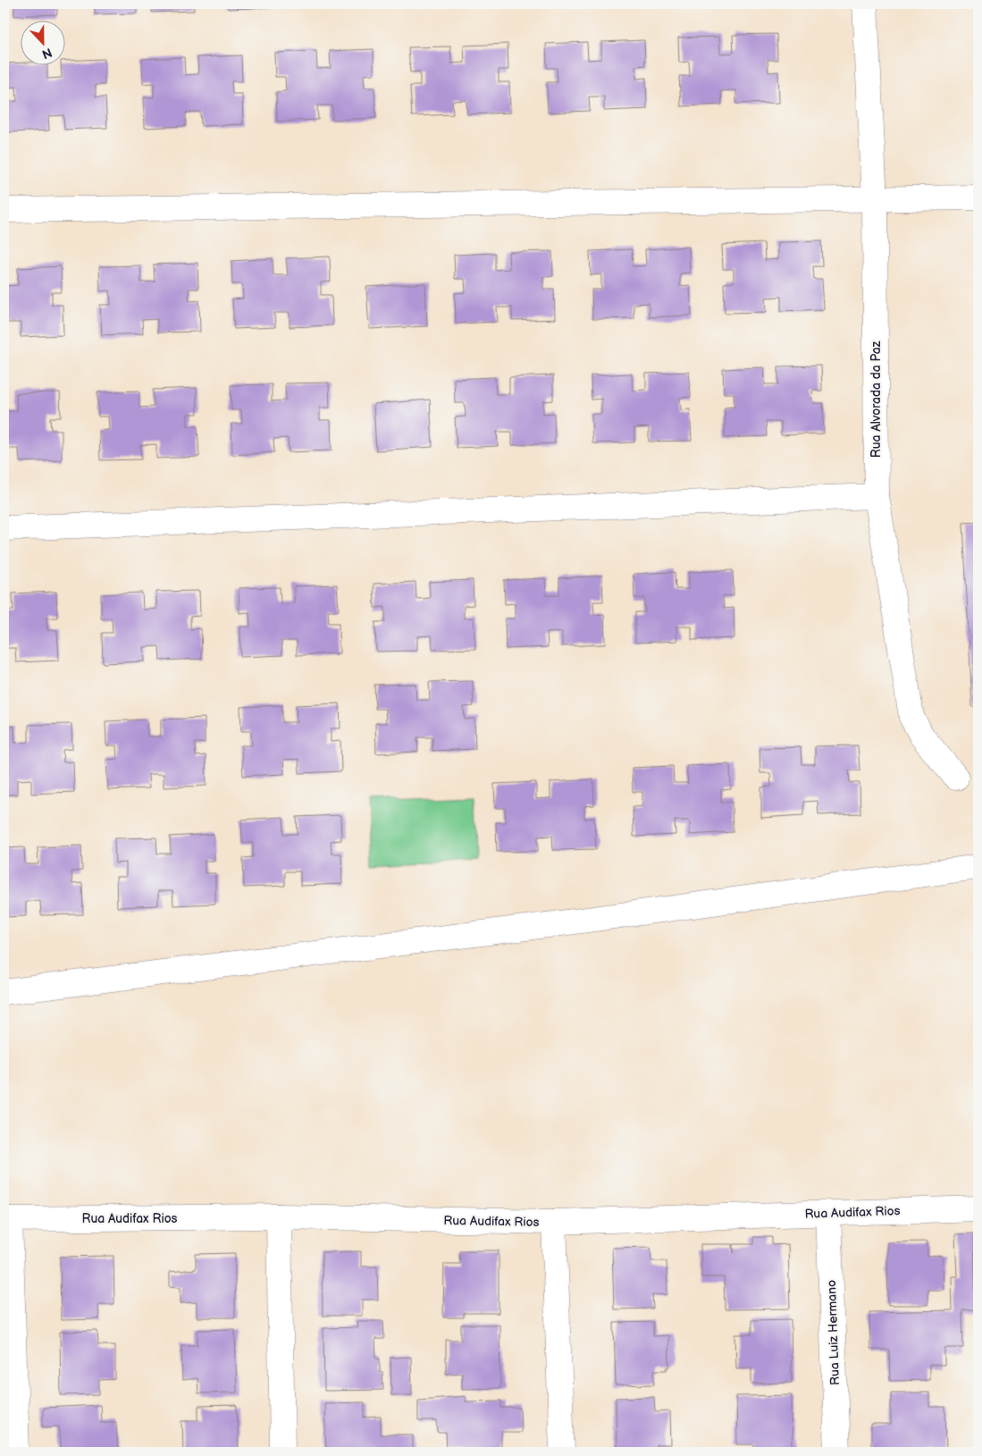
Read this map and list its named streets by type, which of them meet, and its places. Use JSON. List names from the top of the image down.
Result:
{
  "streets": {
    "street": ["Rua Alvorada da Paz", "Rua Audifax Rios", "Rua Luiz Hermano"]
  },
  "crossings": [
    ["Rua Audifax Rios", "Rua Luiz Hermano"]
  ],
  "north": "bottom"
}
